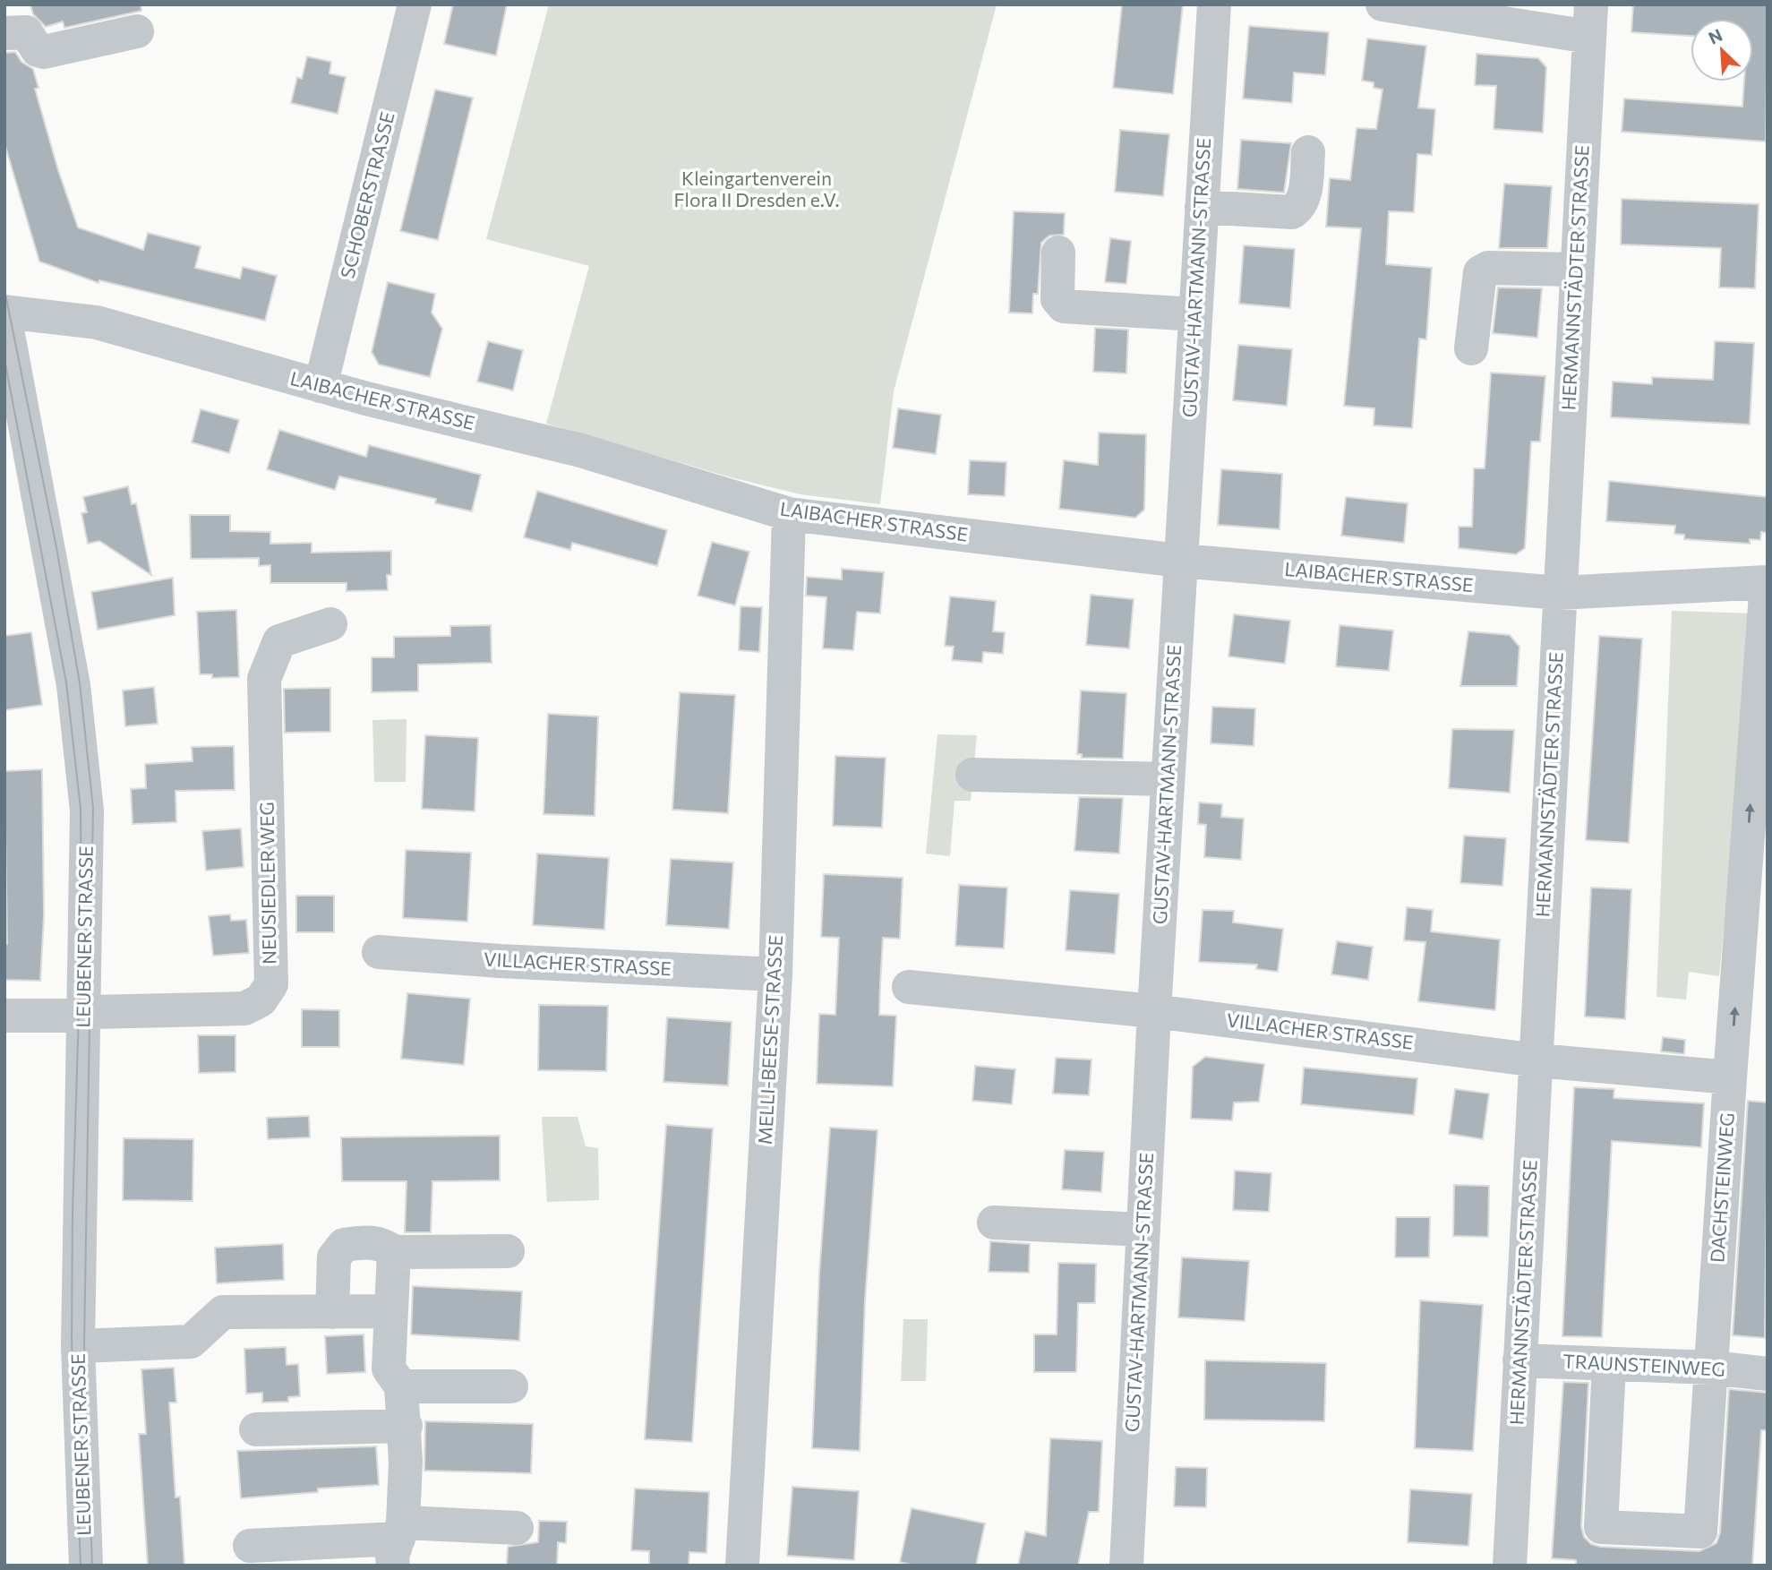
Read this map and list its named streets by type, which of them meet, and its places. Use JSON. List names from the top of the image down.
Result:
{
  "streets": {
    "street": [
      "SCHOBERSTRASSE",
      "GUSTAV-HARTMANN-STRASSE",
      "HERMANNSTÄDTER STRASSE",
      "LAIBACHER STRASSE",
      "NEUSIEDLER WEG",
      "LEUBENER STRASSE",
      "VILLACHER STRASSE",
      "MELLI-BEESE-STRASSE",
      "DACHSTEINWEG",
      "TRAUNSTEINWEG"
    ]
  },
  "crossings": [
    ["SCHOBERSTRASSE", "LAIBACHER STRASSE"],
    ["GUSTAV-HARTMANN-STRASSE", "LAIBACHER STRASSE"],
    ["GUSTAV-HARTMANN-STRASSE", "VILLACHER STRASSE"],
    ["HERMANNSTÄDTER STRASSE", "LAIBACHER STRASSE"],
    ["HERMANNSTÄDTER STRASSE", "VILLACHER STRASSE"],
    ["HERMANNSTÄDTER STRASSE", "TRAUNSTEINWEG"],
    ["LAIBACHER STRASSE", "LEUBENER STRASSE"],
    ["LAIBACHER STRASSE", "MELLI-BEESE-STRASSE"],
    ["LAIBACHER STRASSE", "DACHSTEINWEG"],
    ["NEUSIEDLER WEG", "LEUBENER STRASSE"],
    ["VILLACHER STRASSE", "MELLI-BEESE-STRASSE"],
    ["VILLACHER STRASSE", "DACHSTEINWEG"],
    ["DACHSTEINWEG", "TRAUNSTEINWEG"]
  ],
  "one_way": ["DACHSTEINWEG"],
  "parks": ["Kleingartenverein Flora II Dresden e.V."],
  "north": "top left"
}
